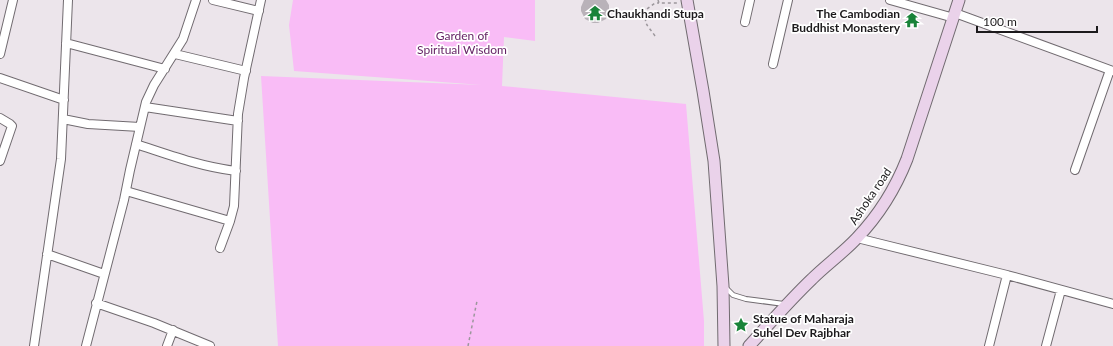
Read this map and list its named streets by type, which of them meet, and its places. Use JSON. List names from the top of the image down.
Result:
{
  "streets": {
    "street": ["Ashoka road"]
  },
  "parks": ["Garden of Spiritual Wisdom"],
  "places": {
    "temple": ["Chaukhandi Stupa", "The Cambodian Buddhist Monastery"],
    "place": ["Statue of Maharaja Suhel Dev Rajbhar"]
  },
  "scale_bar": "100 m"
}
